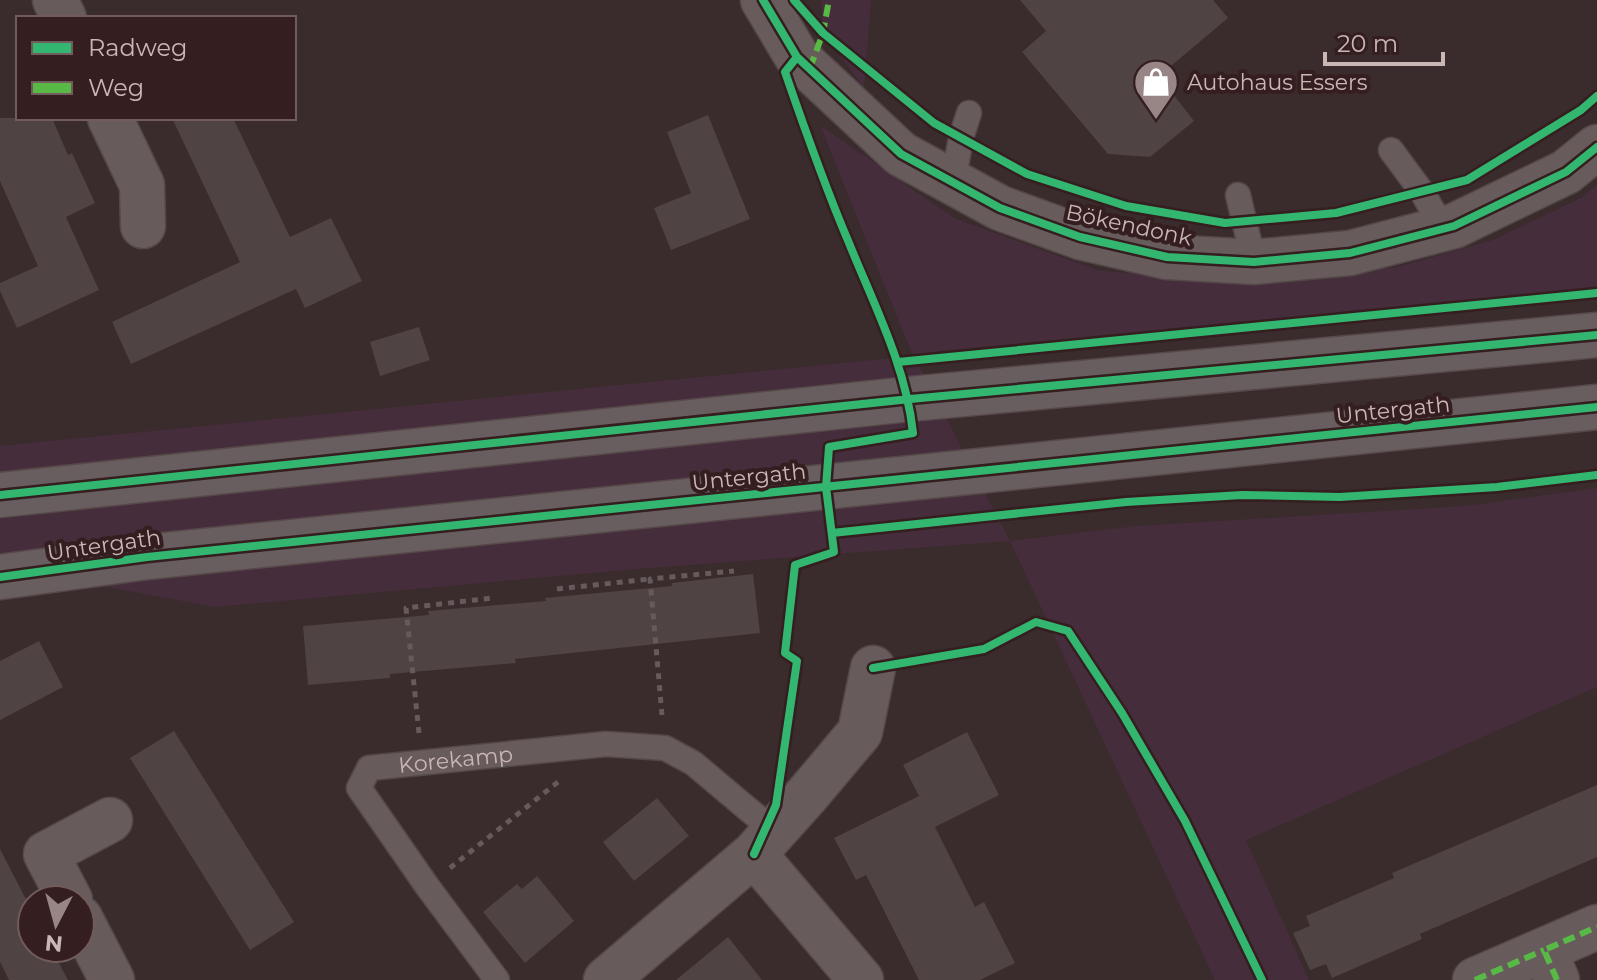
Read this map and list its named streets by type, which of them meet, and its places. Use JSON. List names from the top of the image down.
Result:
{
  "streets": {
    "main road": ["Untergath"],
    "street": ["Bökendonk"],
    "lane": ["Korekamp"]
  },
  "places": {
    "shop": ["Autohaus Essers"]
  },
  "legend": ["Radweg", "Weg"],
  "scale_bar": "20 m",
  "north": "bottom"
}
